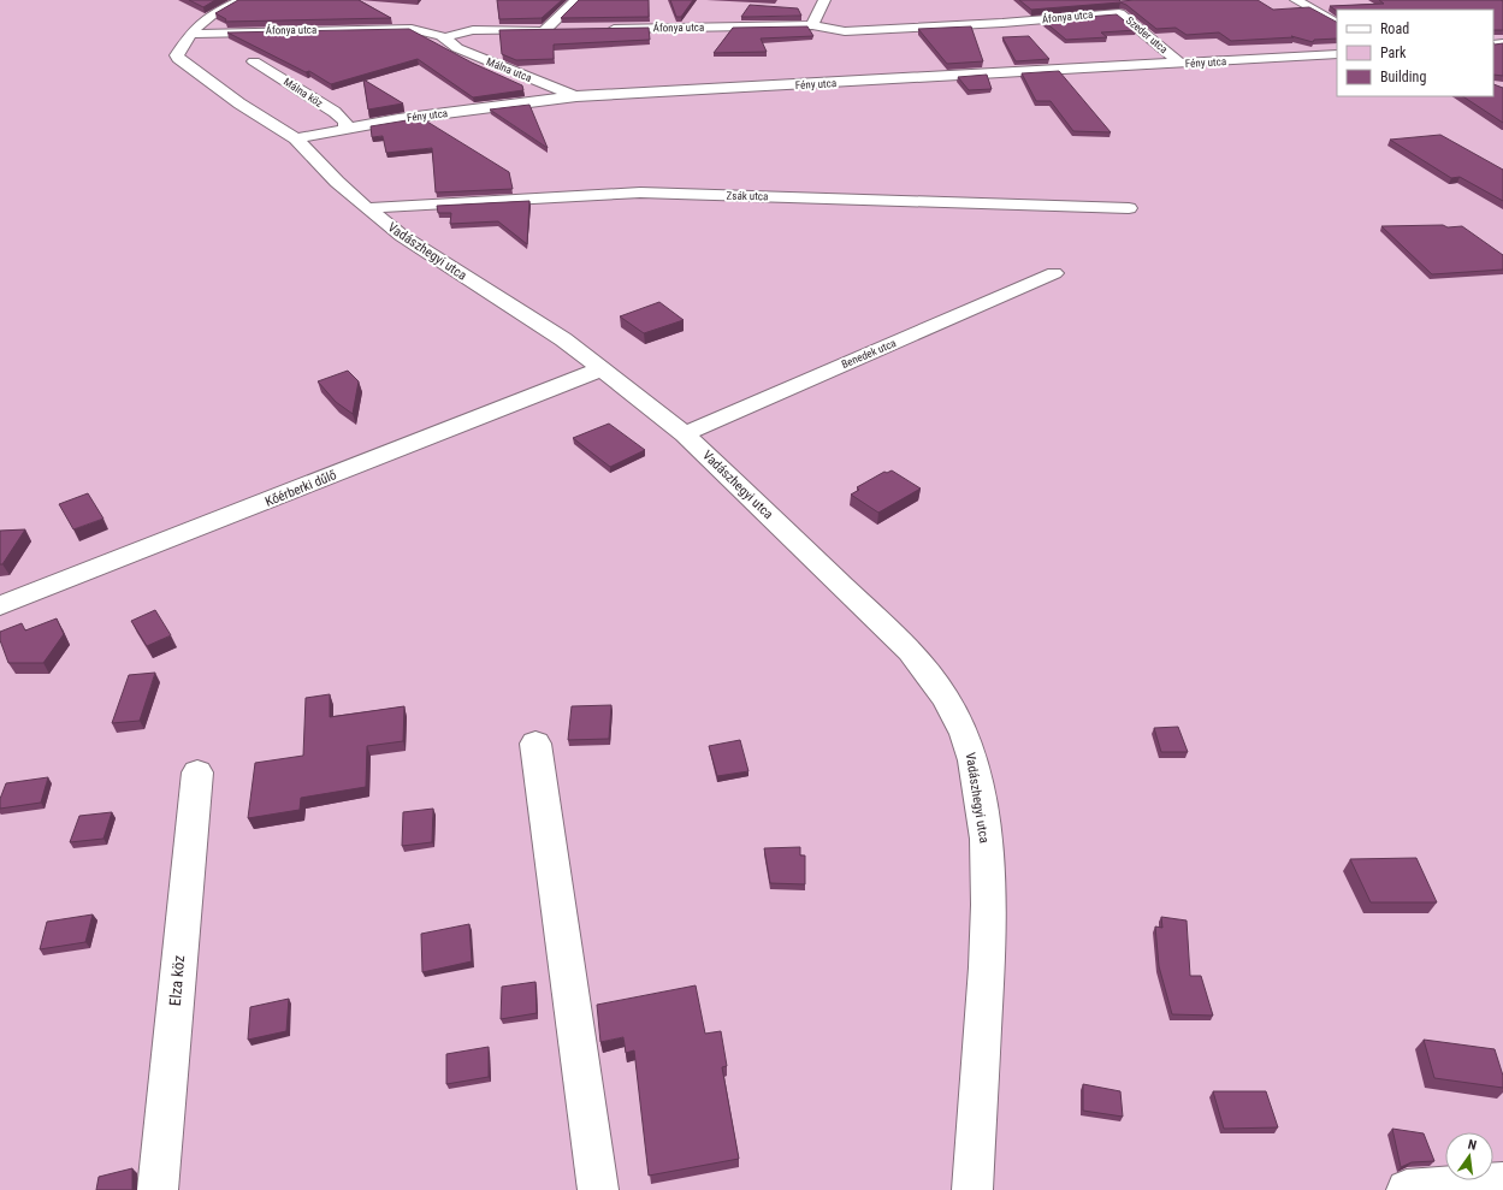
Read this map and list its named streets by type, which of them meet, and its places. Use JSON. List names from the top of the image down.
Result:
{
  "streets": {
    "street": [
      "Áfonya utca",
      "Szeder utca",
      "Fény utca",
      "Málna utca",
      "Málna köz",
      "Zsák utca",
      "Vadászhegyi utca",
      "Benedek utca",
      "Kőérberki dűlő",
      "Elza köz"
    ]
  },
  "crossings": [
    ["Áfonya utca", "Szeder utca"],
    ["Áfonya utca", "Málna utca"],
    ["Áfonya utca", "Vadászhegyi utca"],
    ["Szeder utca", "Fény utca"],
    ["Fény utca", "Málna utca"],
    ["Fény utca", "Málna köz"],
    ["Fény utca", "Vadászhegyi utca"],
    ["Zsák utca", "Vadászhegyi utca"],
    ["Vadászhegyi utca", "Benedek utca"],
    ["Vadászhegyi utca", "Kőérberki dűlő"]
  ],
  "legend": ["Road", "Park", "Building"],
  "north": "top"
}
